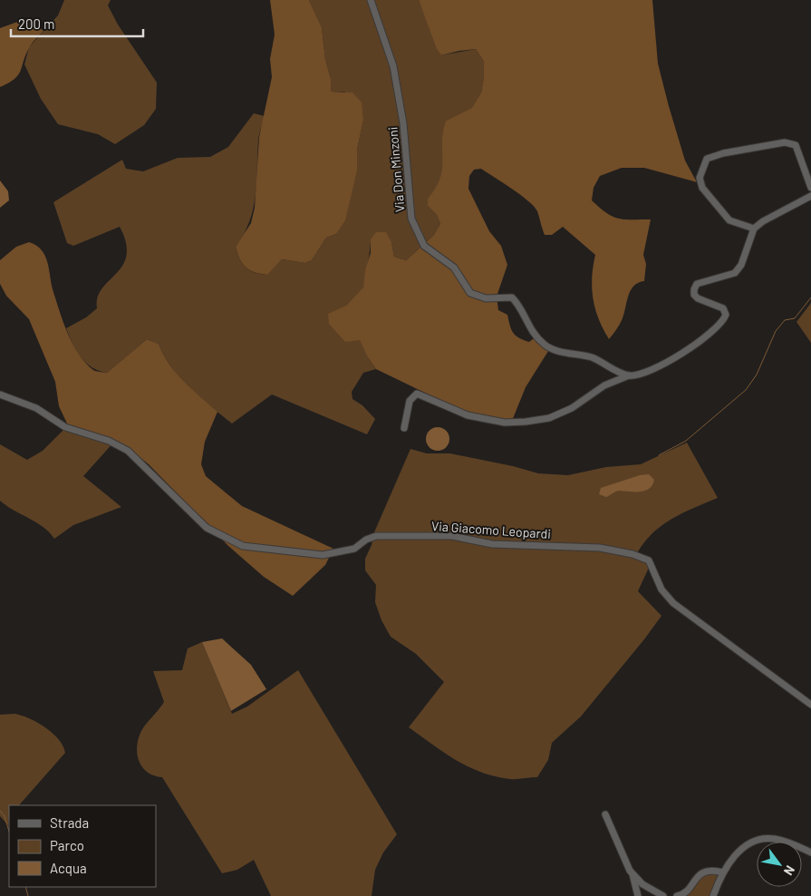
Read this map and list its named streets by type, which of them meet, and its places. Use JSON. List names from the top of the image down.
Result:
{
  "streets": {
    "street": ["Via Don Minzoni", "Via Giacomo Leopardi"]
  },
  "legend": ["Strada", "Parco", "Acqua"],
  "scale_bar": "200 m",
  "north": "bottom right"
}
